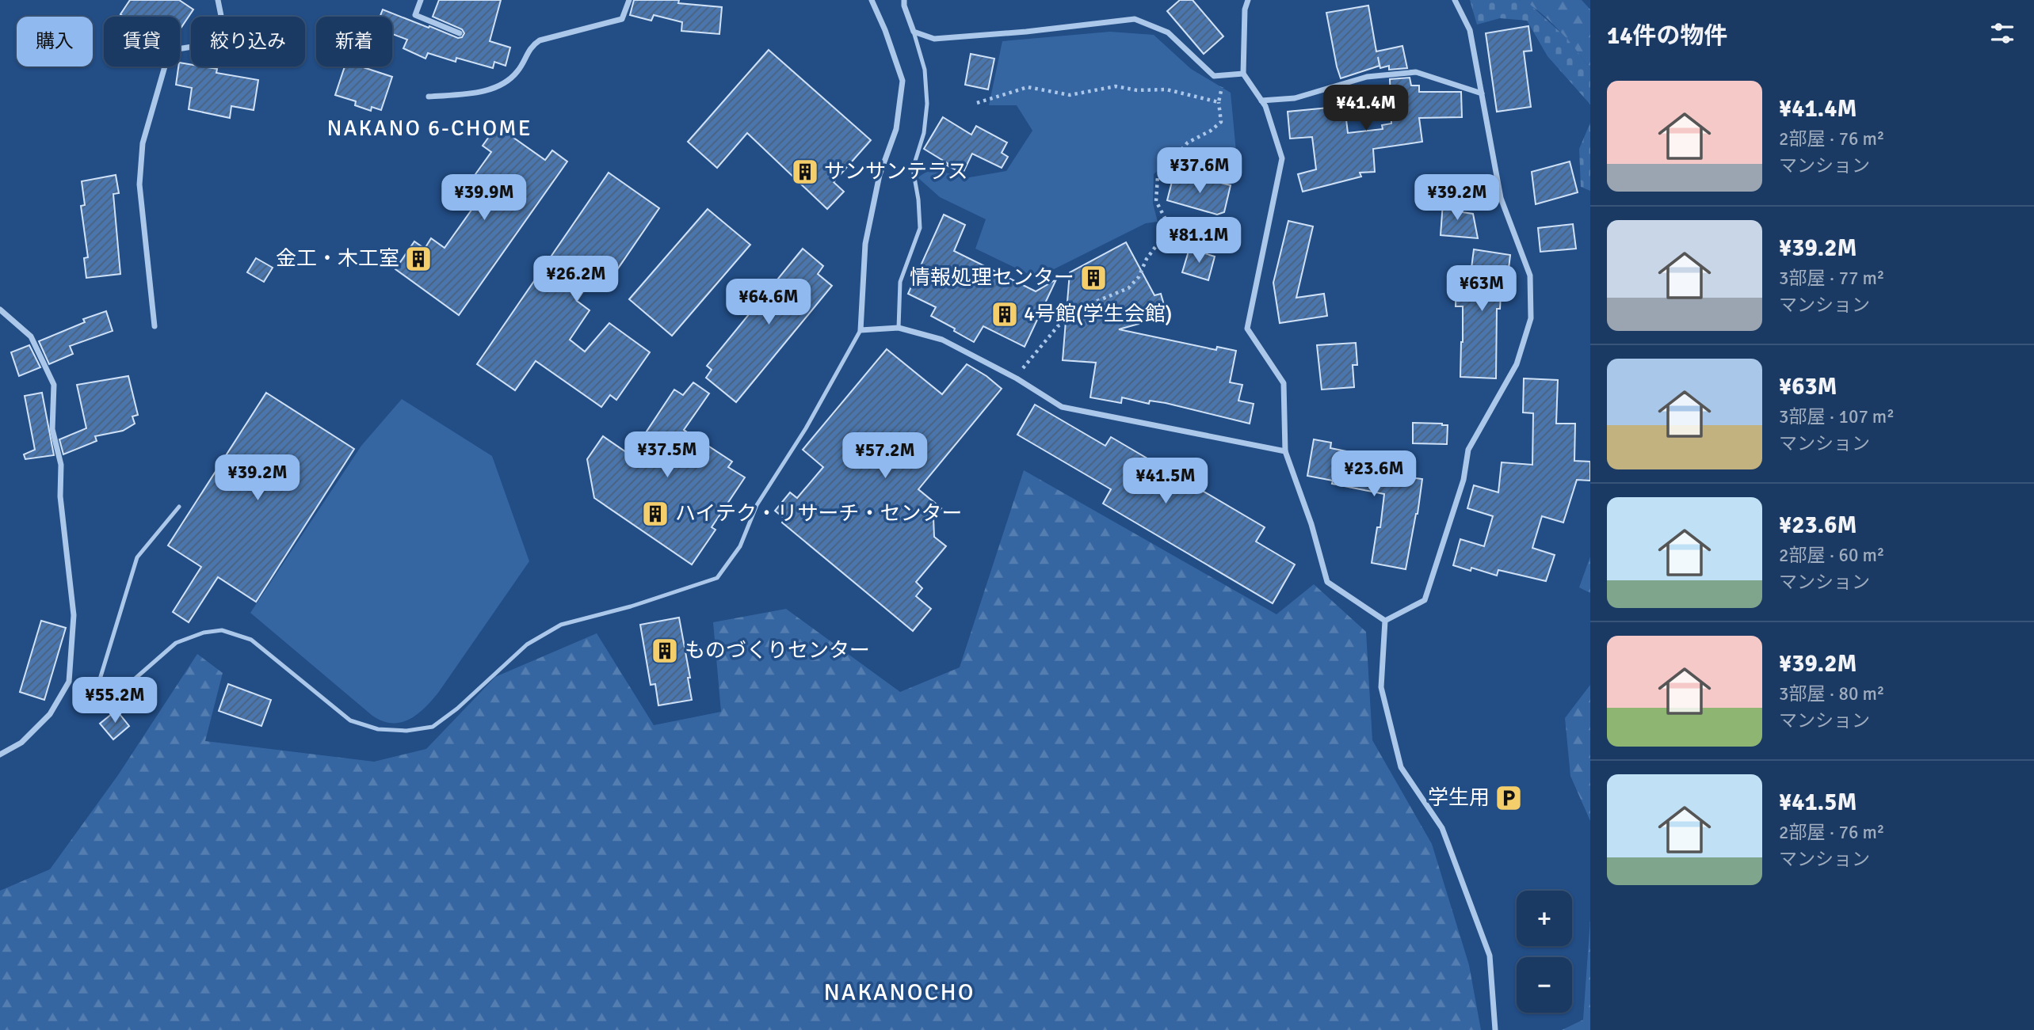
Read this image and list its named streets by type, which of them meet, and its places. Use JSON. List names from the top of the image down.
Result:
{
  "districts": ["NAKANO 6-CHOME", "NAKANOCHO"],
  "places": {
    "building": [
      "サンサンテラス",
      "金工・木工室",
      "情報処理センター",
      "4号館(学生会館)",
      "ハイテク・リサーチ・センター",
      "ものづくりセンター"
    ],
    "parking": ["学生用"]
  },
  "page": {
    "heading": "14件の物件",
    "chip": [
      "購入",
      "賃貸",
      "絞り込み",
      "新着"
    ],
    "list": [
      {
        "name": "¥41.4M",
        "note": "2部屋 · 76 m² · マンション"
      },
      {
        "name": "¥39.2M",
        "note": "3部屋 · 77 m² · マンション"
      },
      {
        "name": "¥63M",
        "note": "3部屋 · 107 m² · マンション"
      },
      {
        "name": "¥23.6M",
        "note": "2部屋 · 60 m² · マンション"
      },
      {
        "name": "¥39.2M",
        "note": "3部屋 · 80 m² · マンション"
      },
      {
        "name": "¥41.5M",
        "note": "2部屋 · 76 m² · マンション"
      }
    ],
    "price": [
      "¥41.4M",
      "¥37.6M",
      "¥39.9M",
      "¥39.2M",
      "¥81.1M",
      "¥26.2M",
      "¥63M",
      "¥64.6M",
      "¥37.5M",
      "¥57.2M",
      "¥23.6M",
      "¥39.2M",
      "¥41.5M",
      "¥55.2M"
    ],
    "map_buttons": ["+", "−"]
  }
}
